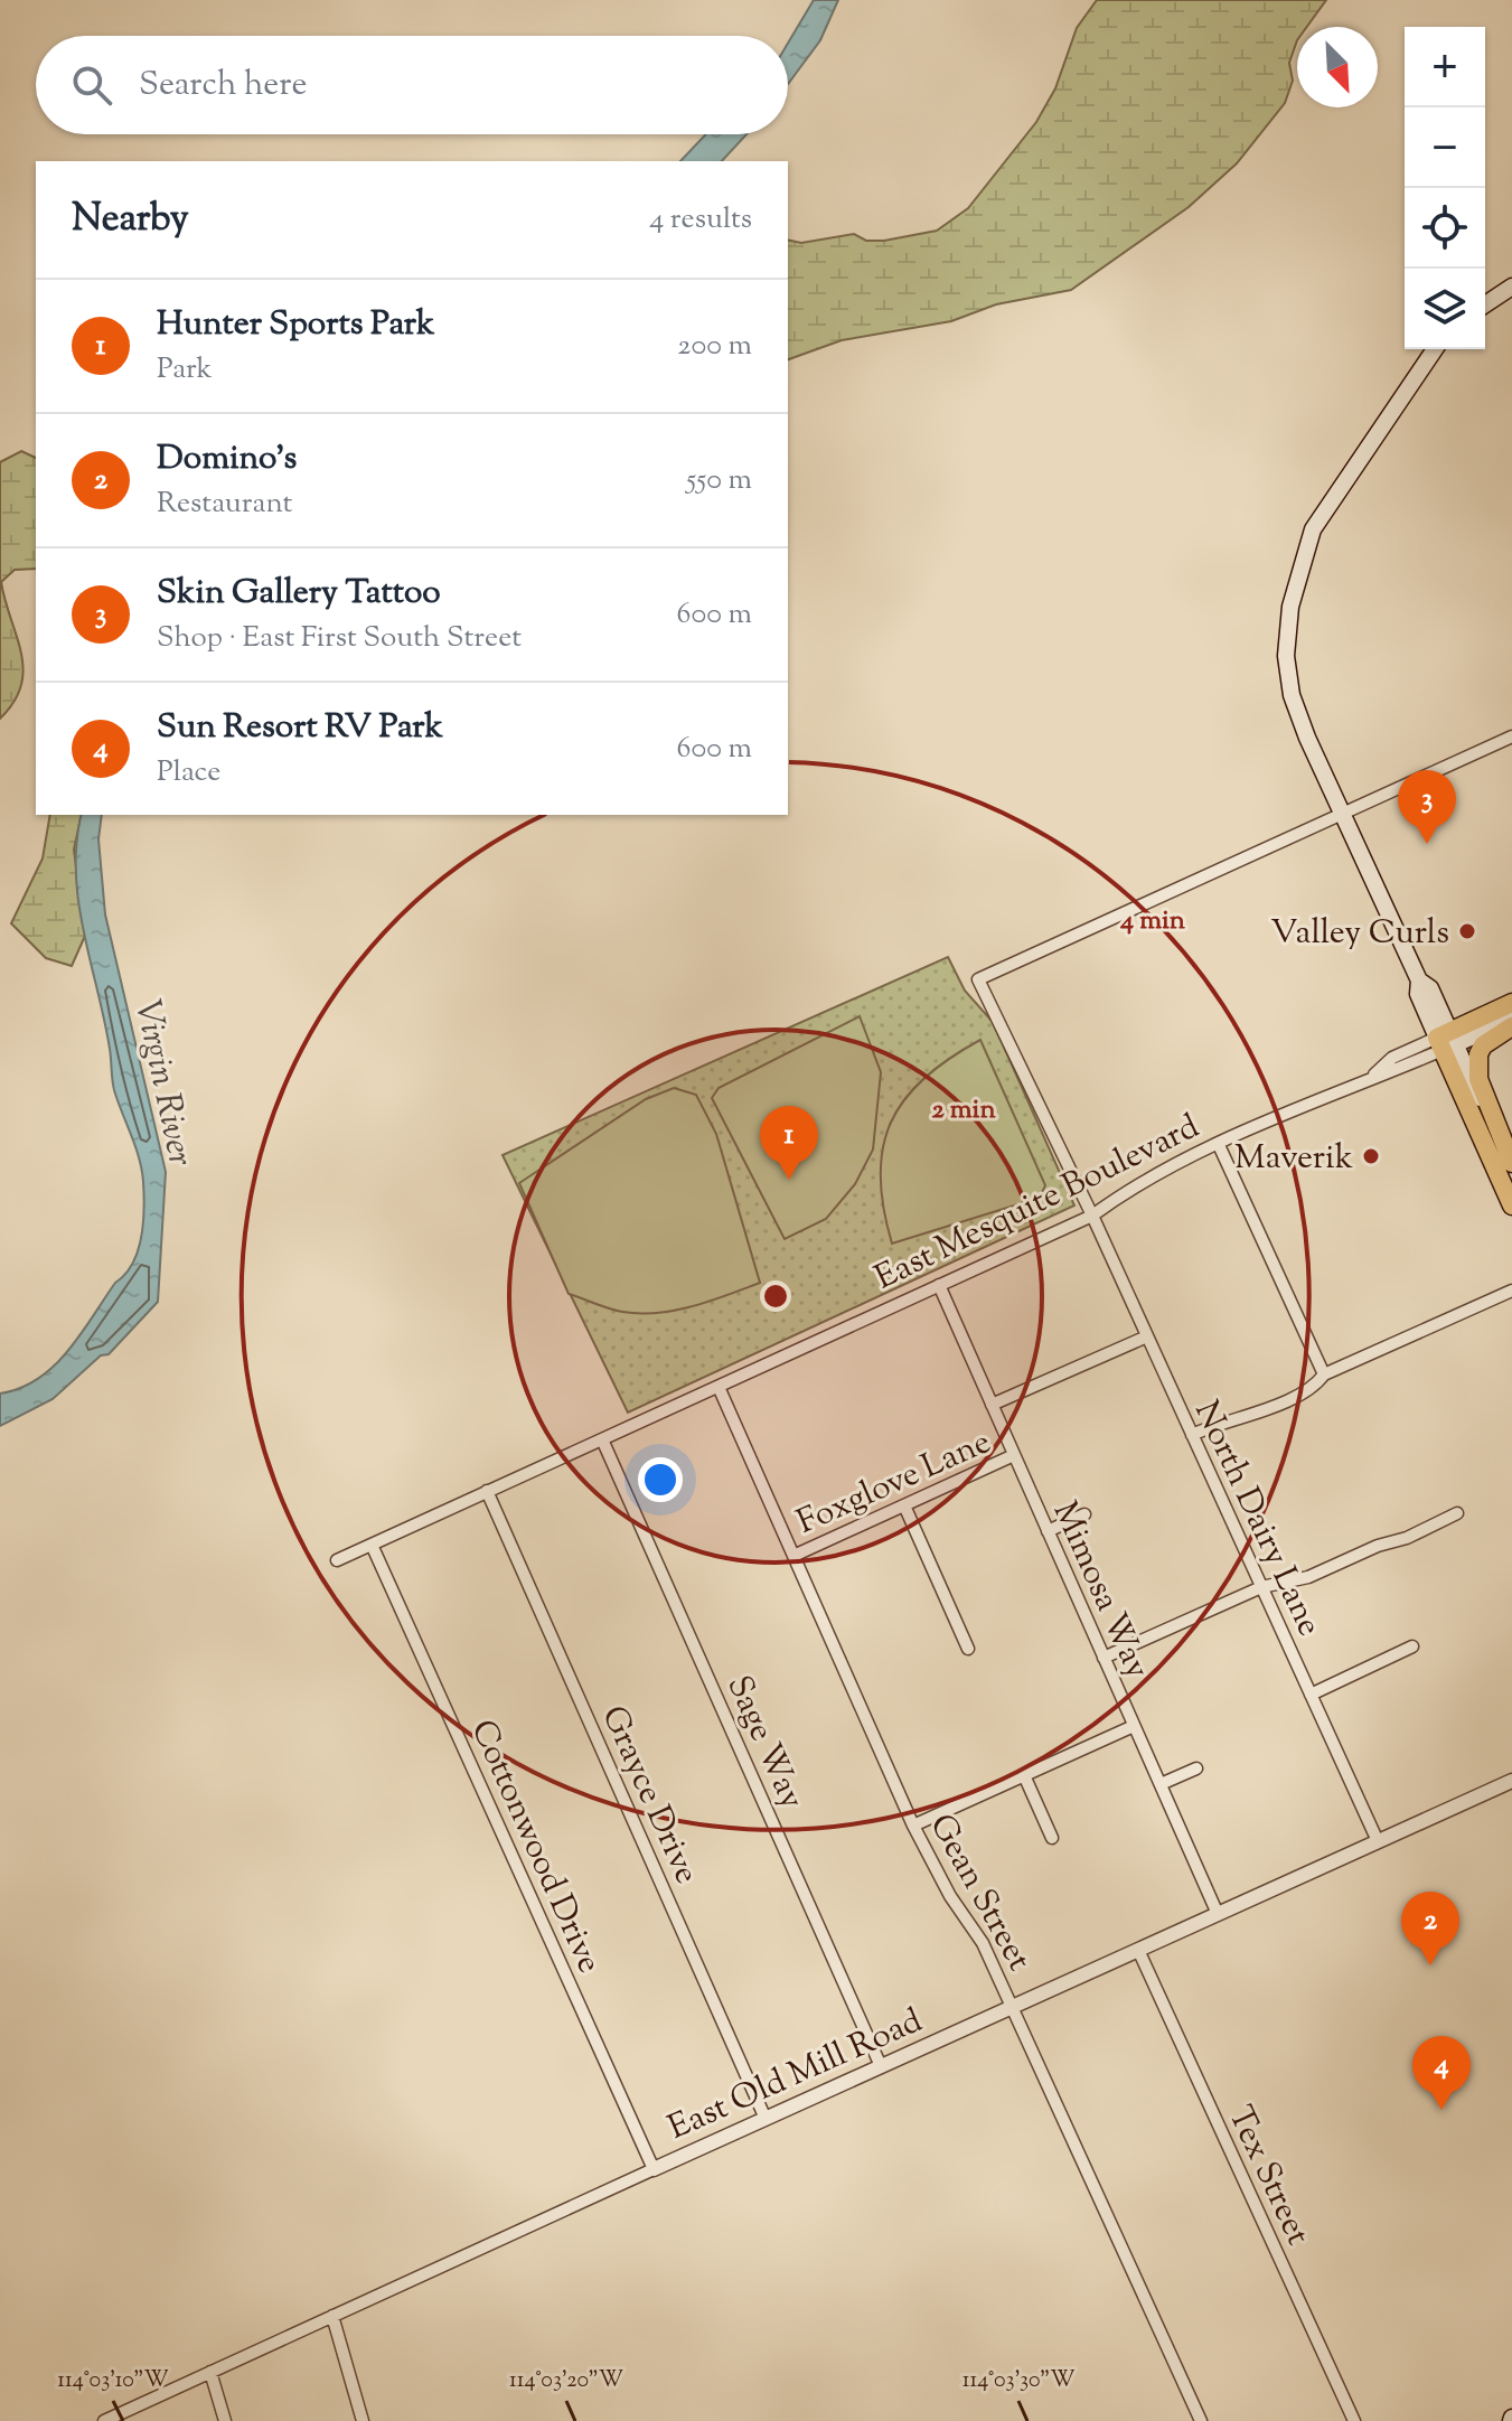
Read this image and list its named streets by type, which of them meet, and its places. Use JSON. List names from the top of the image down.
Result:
{
  "streets": {
    "main road": ["East Mesquite Boulevard"],
    "street": [
      "Foxglove Lane",
      "North Dairy Lane",
      "Mimosa Way",
      "Sage Way",
      "Grayce Drive",
      "Cottonwood Drive",
      "Gean Street",
      "East Old Mill Road",
      "Tex Street"
    ]
  },
  "crossings": [
    ["East Mesquite Boulevard", "North Dairy Lane"],
    ["East Mesquite Boulevard", "Mimosa Way"],
    ["East Mesquite Boulevard", "Sage Way"],
    ["East Mesquite Boulevard", "Grayce Drive"],
    ["East Mesquite Boulevard", "Cottonwood Drive"],
    ["East Mesquite Boulevard", "Gean Street"],
    ["Foxglove Lane", "Mimosa Way"],
    ["Foxglove Lane", "Gean Street"],
    ["North Dairy Lane", "East Old Mill Road"],
    ["Mimosa Way", "East Old Mill Road"],
    ["Sage Way", "East Old Mill Road"],
    ["Grayce Drive", "East Old Mill Road"],
    ["Cottonwood Drive", "East Old Mill Road"],
    ["Gean Street", "East Old Mill Road"],
    ["East Old Mill Road", "Tex Street"]
  ],
  "water": ["Virgin River"],
  "places": ["Valley Curls", "Maverik"],
  "north": "bottom right",
  "page": {
    "map_buttons": ["+", "−"],
    "search": "Search here",
    "heading": ["Nearby", "4 results"],
    "list": [
      {
        "mark": "1",
        "name": "Hunter Sports Park",
        "note": "Park",
        "value": "200 m"
      },
      {
        "mark": "2",
        "name": "Domino's",
        "note": "Restaurant",
        "value": "550 m"
      },
      {
        "mark": "3",
        "name": "Skin Gallery Tattoo",
        "note": "Shop · East First South Street",
        "value": "600 m"
      },
      {
        "mark": "4",
        "name": "Sun Resort RV Park",
        "note": "Place",
        "value": "600 m"
      }
    ],
    "pins": [
      "3",
      "1",
      "2",
      "4"
    ]
  },
  "coordinates": ["114°03'10\"W", "114°03'20\"W", "114°03'30\"W"],
  "rings": ["4 min", "2 min"]
}
